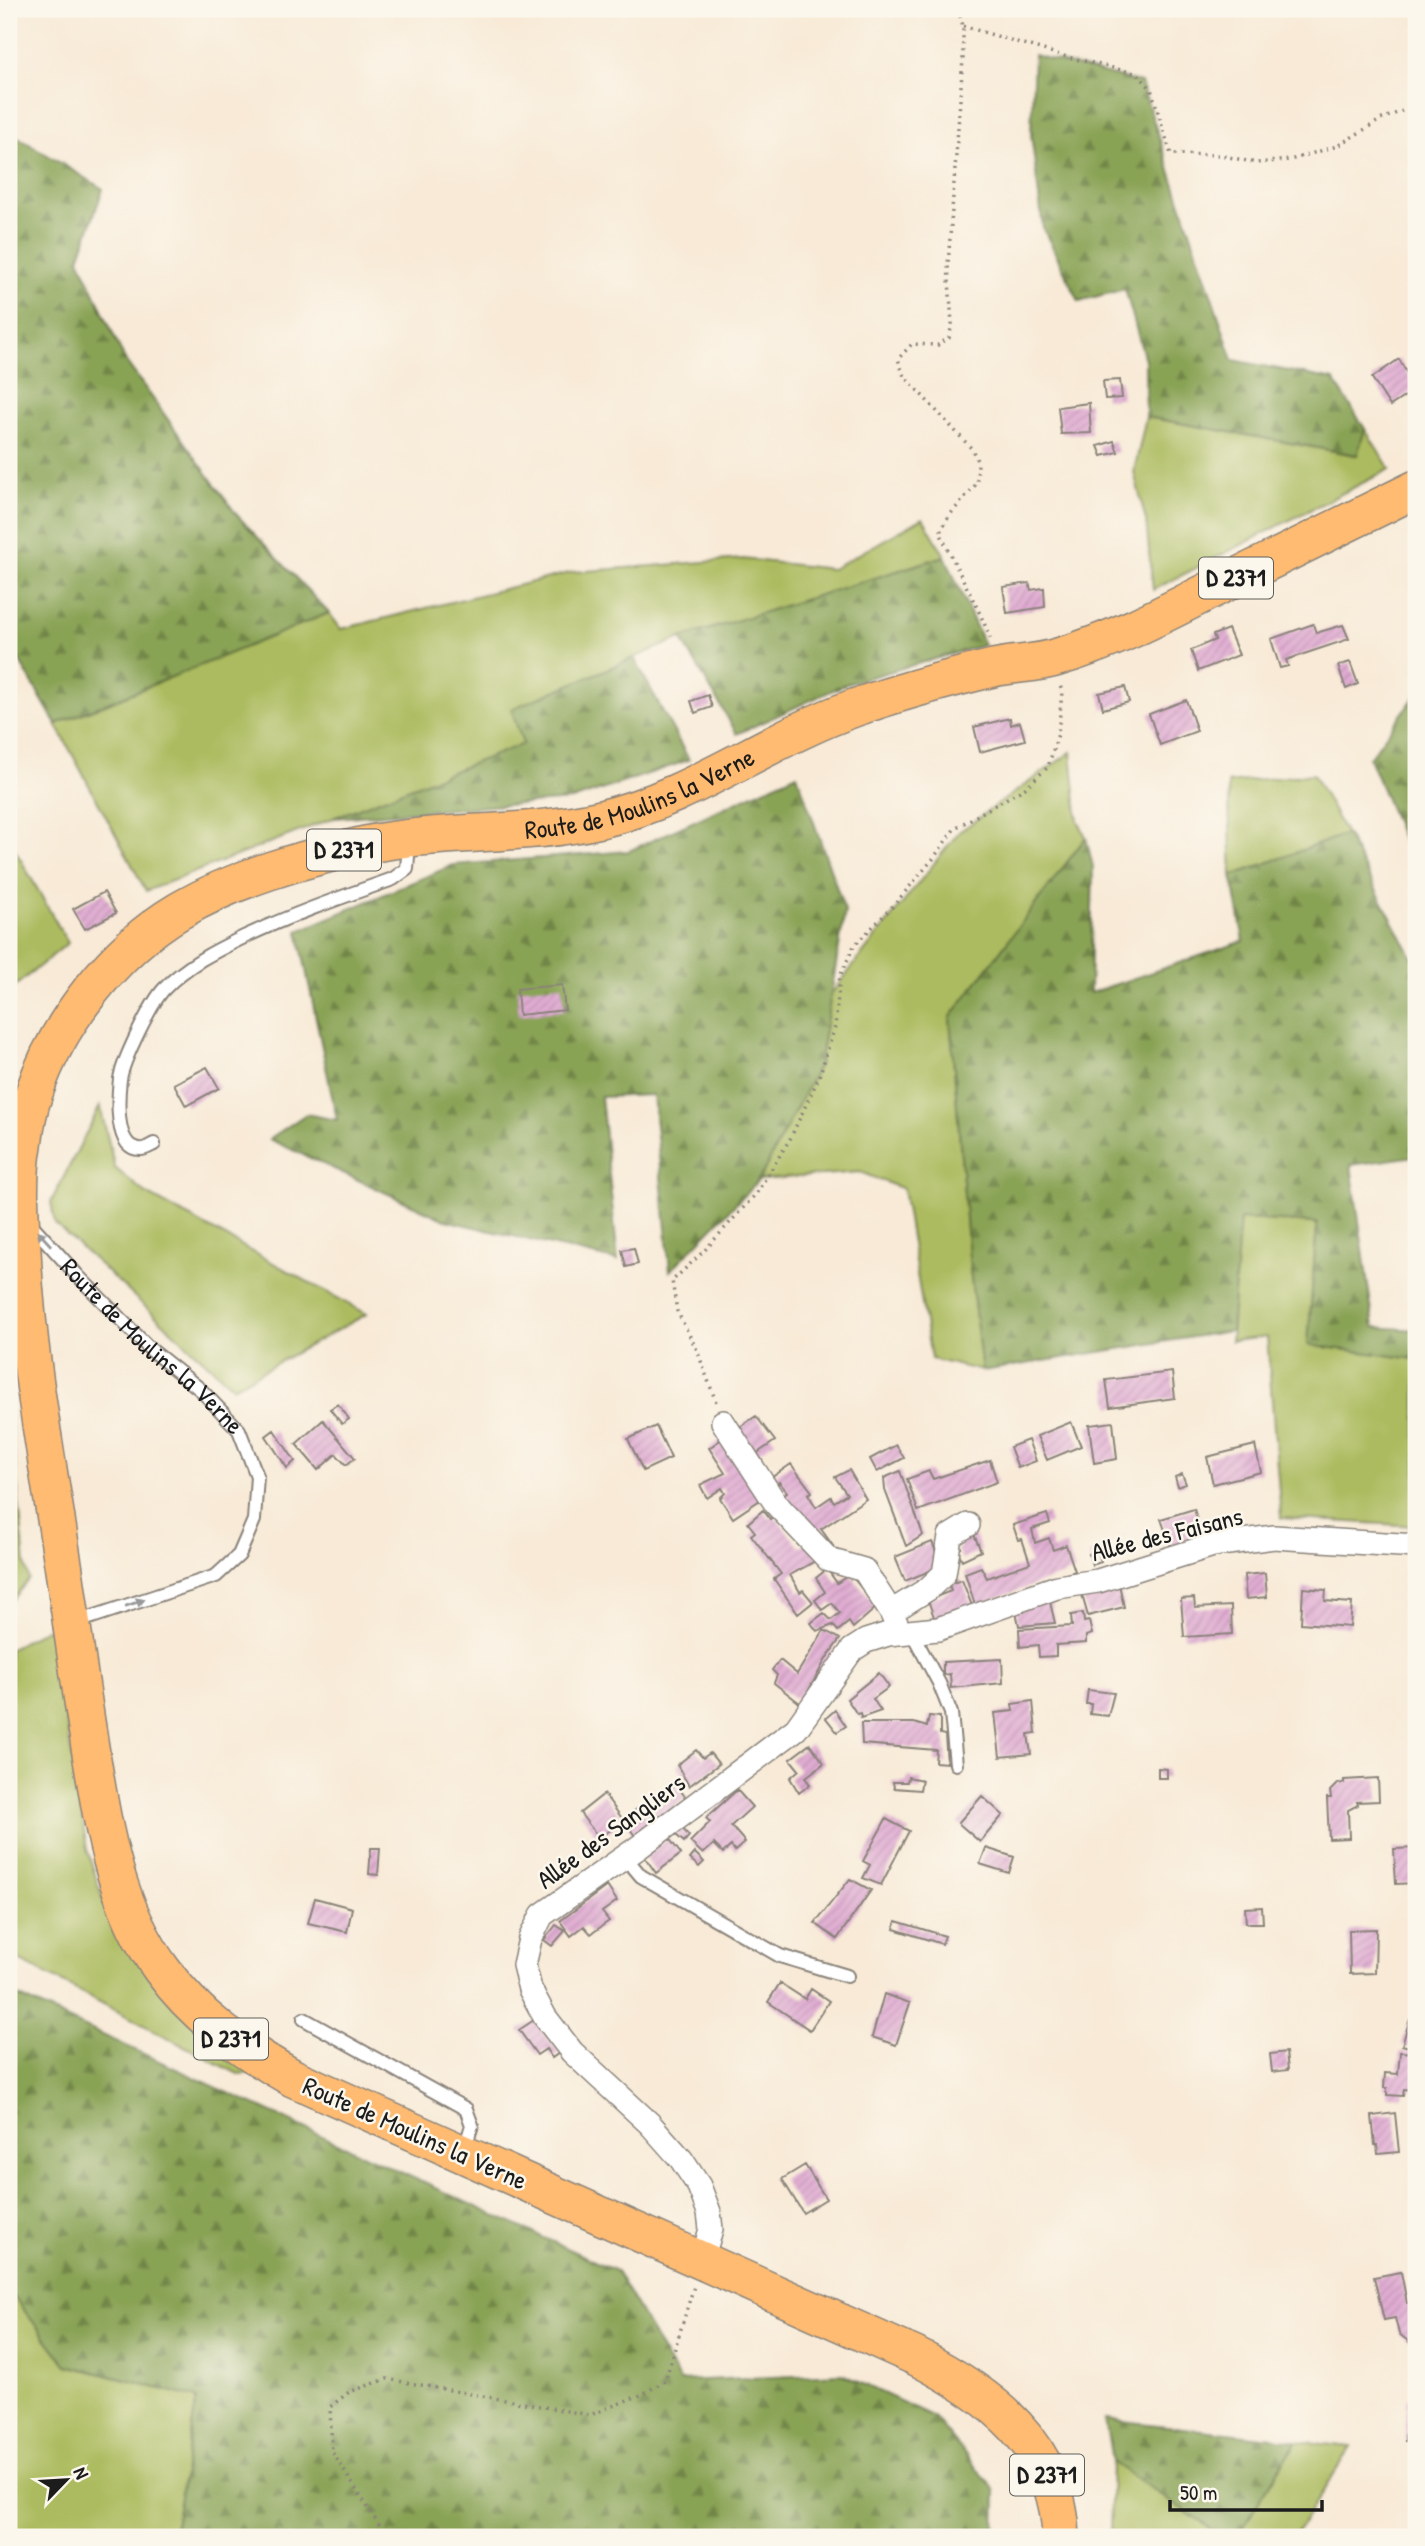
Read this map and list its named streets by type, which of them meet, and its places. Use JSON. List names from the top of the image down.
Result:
{
  "streets": {
    "main road": ["D 2371", "Route de Moulins la Verne"],
    "street": ["Allée des Faisans", "Allée des Sangliers"]
  },
  "crossings": [
    ["Route de Moulins la Verne", "Allée des Sangliers"],
    ["Allée des Faisans", "Allée des Sangliers"]
  ],
  "scale_bar": "50 m",
  "north": "top right"
}
